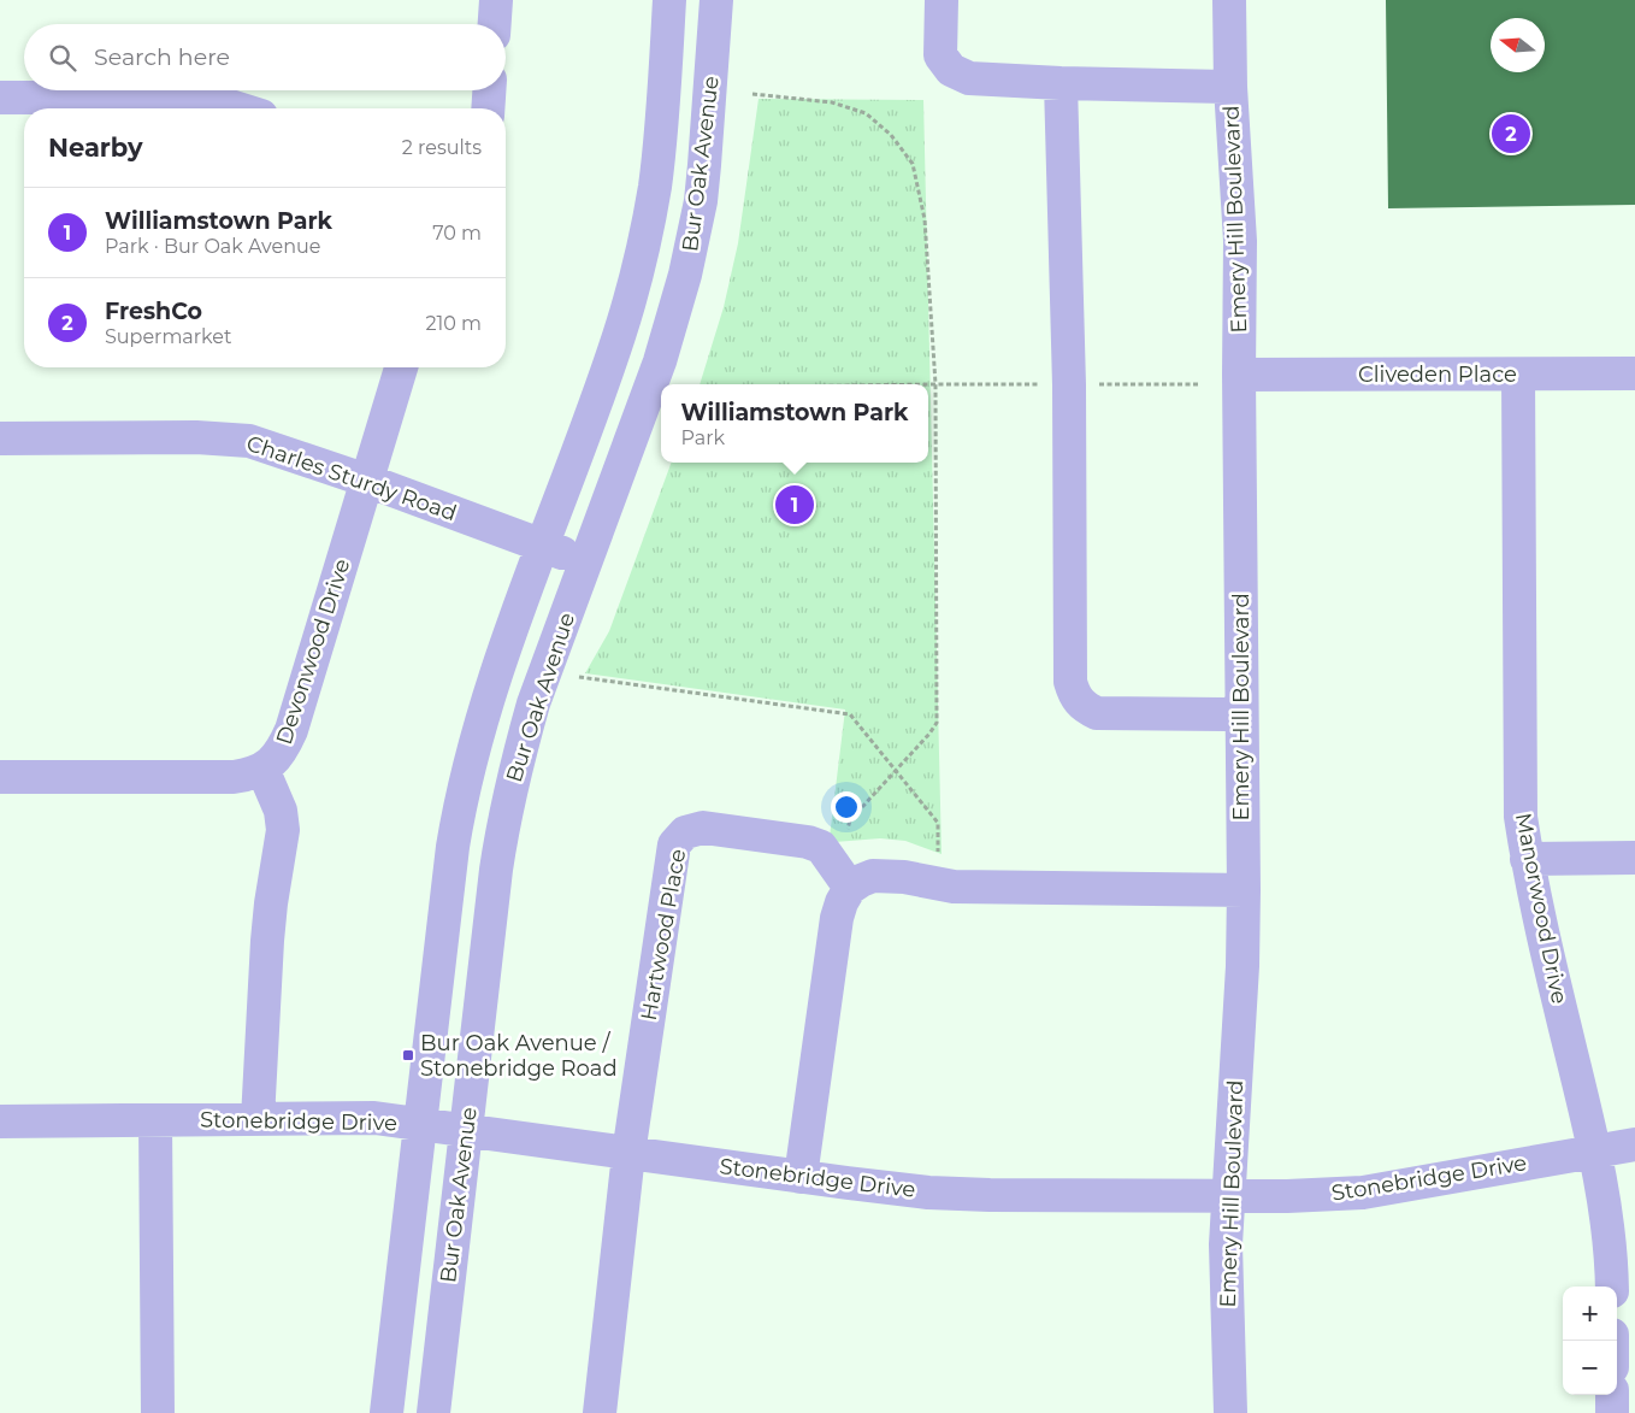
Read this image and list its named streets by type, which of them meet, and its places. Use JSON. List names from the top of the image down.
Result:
{
  "streets": {
    "street": [
      "Bur Oak Avenue",
      "Emery Hill Boulevard",
      "Cliveden Place",
      "Charles Sturdy Road",
      "Devonwood Drive",
      "Manorwood Drive",
      "Hartwood Place",
      "Stonebridge Drive"
    ]
  },
  "crossings": [
    ["Bur Oak Avenue", "Charles Sturdy Road"],
    ["Bur Oak Avenue", "Stonebridge Drive"],
    ["Emery Hill Boulevard", "Cliveden Place"],
    ["Emery Hill Boulevard", "Stonebridge Drive"],
    ["Cliveden Place", "Manorwood Drive"],
    ["Charles Sturdy Road", "Devonwood Drive"],
    ["Manorwood Drive", "Stonebridge Drive"],
    ["Hartwood Place", "Stonebridge Drive"]
  ],
  "places": {
    "transit": ["Bur Oak Avenue / Stonebridge Road"]
  },
  "north": "left",
  "page": {
    "search": "Search here",
    "heading": ["Nearby", "2 results"],
    "pins": ["2", "1"],
    "list": [
      {
        "mark": "1",
        "name": "Williamstown Park",
        "note": "Park · Bur Oak Avenue",
        "value": "70 m"
      },
      {
        "mark": "2",
        "name": "FreshCo",
        "note": "Supermarket",
        "value": "210 m"
      }
    ],
    "popup": ["Williamstown Park", "Park"],
    "map_buttons": ["+", "−"]
  }
}
